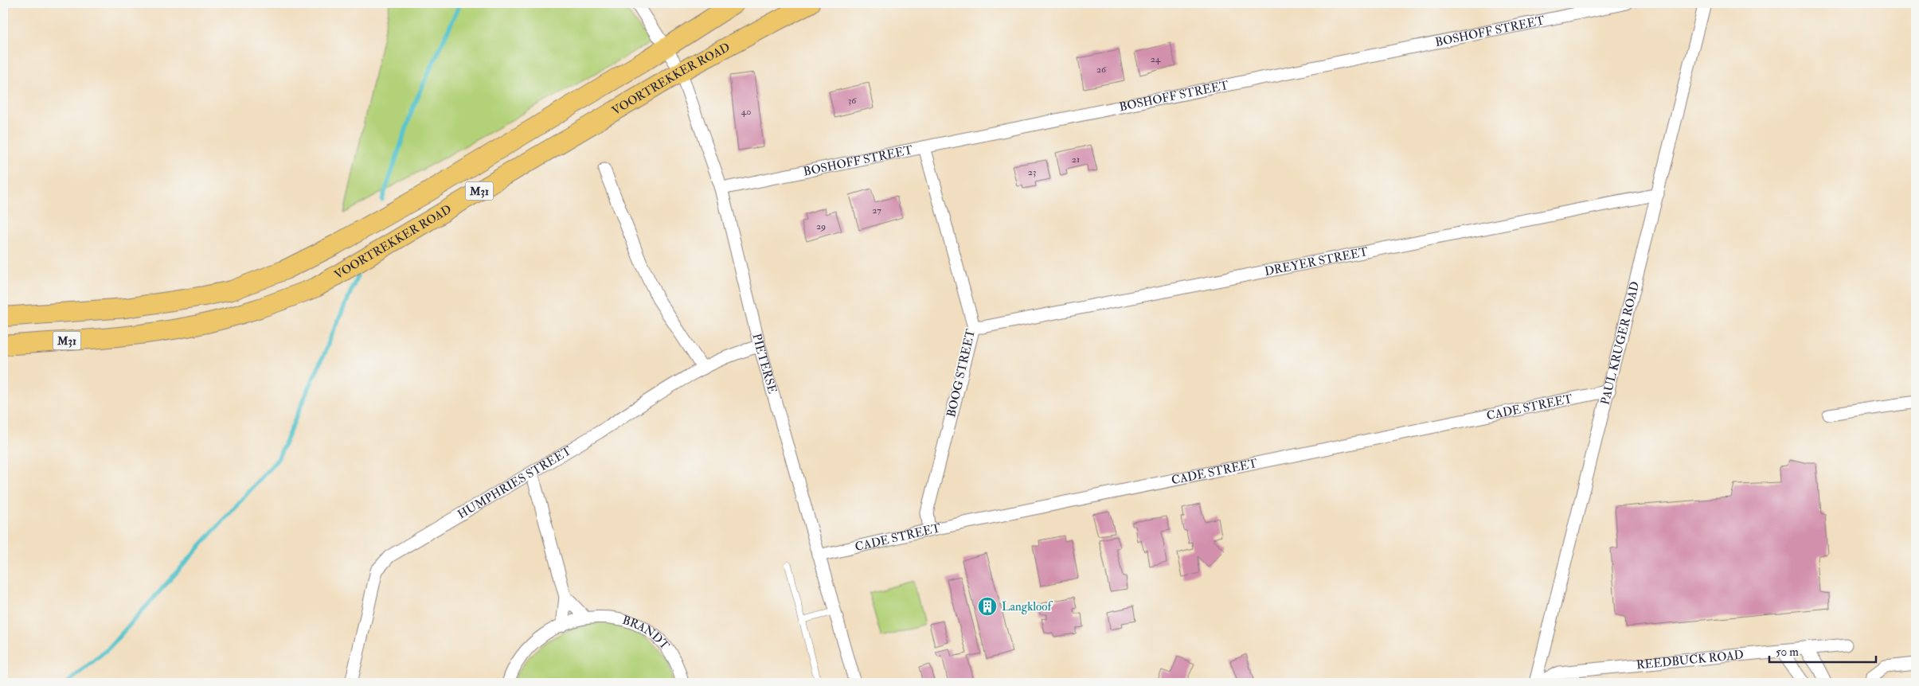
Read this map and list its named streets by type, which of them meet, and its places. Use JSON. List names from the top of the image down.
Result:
{
  "streets": {
    "main road": ["VOORTREKKER ROAD", "M31"],
    "street": [
      "BOSHOFF STREET",
      "DREYER STREET",
      "PAUL KRUGER ROAD",
      "PIETERSE",
      "BOOG STREET",
      "CADE STREET",
      "HUMPHRIES STREET",
      "BRANDT",
      "REEDBUCK ROAD"
    ]
  },
  "crossings": [
    ["BOSHOFF STREET", "PIETERSE"],
    ["BOSHOFF STREET", "BOOG STREET"],
    ["VOORTREKKER ROAD", "PIETERSE"],
    ["DREYER STREET", "PAUL KRUGER ROAD"],
    ["DREYER STREET", "BOOG STREET"],
    ["PAUL KRUGER ROAD", "CADE STREET"],
    ["PAUL KRUGER ROAD", "REEDBUCK ROAD"],
    ["PIETERSE", "CADE STREET"],
    ["PIETERSE", "HUMPHRIES STREET"],
    ["BOOG STREET", "CADE STREET"]
  ],
  "places": {
    "building": ["Langkloof"]
  },
  "house_numbers": [
    "24",
    "26",
    "36",
    "40",
    "21",
    "23",
    "27",
    "29"
  ],
  "scale_bar": "50 m"
}
